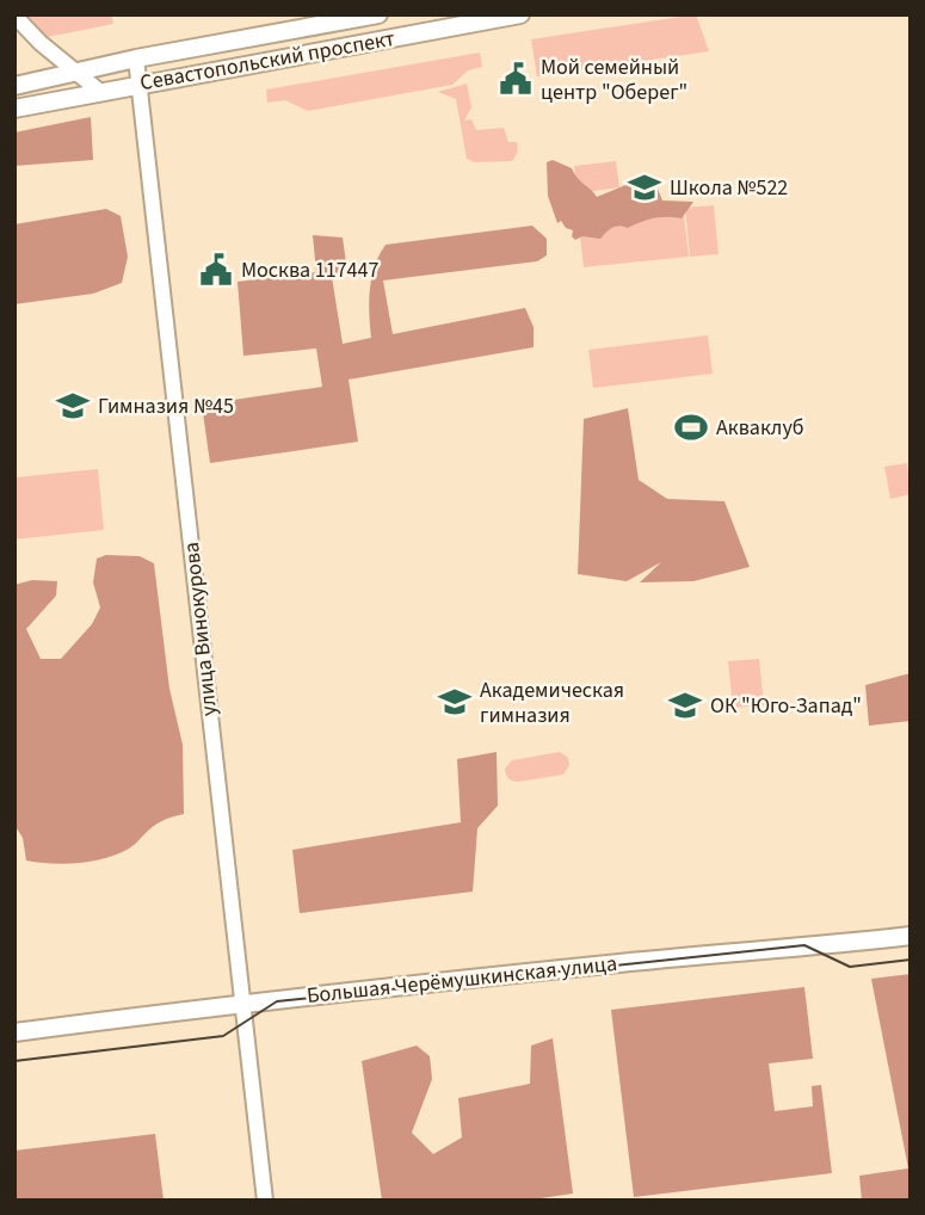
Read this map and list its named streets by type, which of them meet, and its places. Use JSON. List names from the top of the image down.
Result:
{
  "streets": {
    "main road": ["Севастопольский проспект", "Большая Черёмушкинская улица"],
    "street": ["улица Винокурова"]
  },
  "crossings": [
    ["Севастопольский проспект", "улица Винокурова"],
    ["улица Винокурова", "Большая Черёмушкинская улица"]
  ],
  "places": {
    "public building": ["Мой семейный центр \"Оберег\"", "Москва 117447"],
    "school or university": [
      "Школа №522",
      "Гимназия №45",
      "Академическая гимназия",
      "ОК \"Юго-Запад\""
    ],
    "sports": ["Акваклуб"]
  }
}
